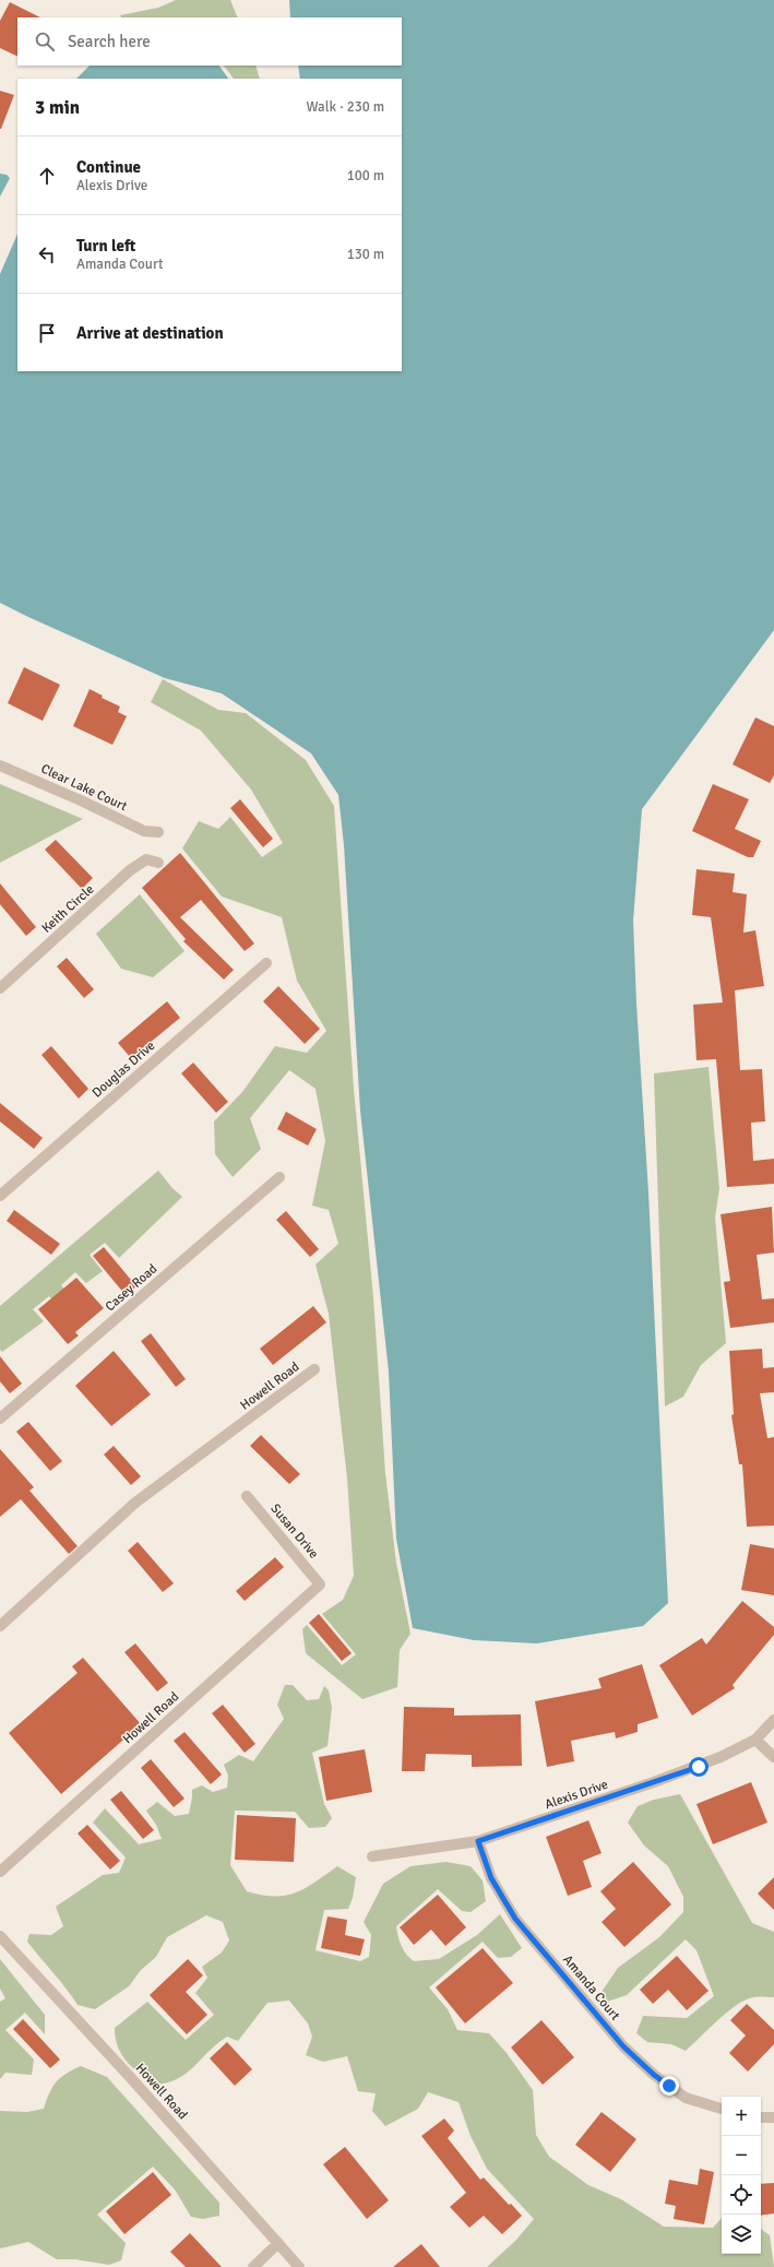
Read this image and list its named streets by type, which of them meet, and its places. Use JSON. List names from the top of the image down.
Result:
{
  "streets": {
    "street": [
      "Clear Lake Court",
      "Keith Circle",
      "Douglas Drive",
      "Casey Road",
      "Howell Road",
      "Susan Drive",
      "Alexis Drive",
      "Amanda Court"
    ]
  },
  "crossings": [
    ["Howell Road", "Susan Drive"],
    ["Alexis Drive", "Amanda Court"]
  ],
  "page": {
    "search": "Search here",
    "heading": ["3 min", "Walk · 230 m"],
    "list": [
      ["Continue", "Alexis Drive", "100 m"],
      ["Turn left", "Amanda Court", "130 m"],
      "Arrive at destination"
    ],
    "map_buttons": ["+", "−"]
  }
}
